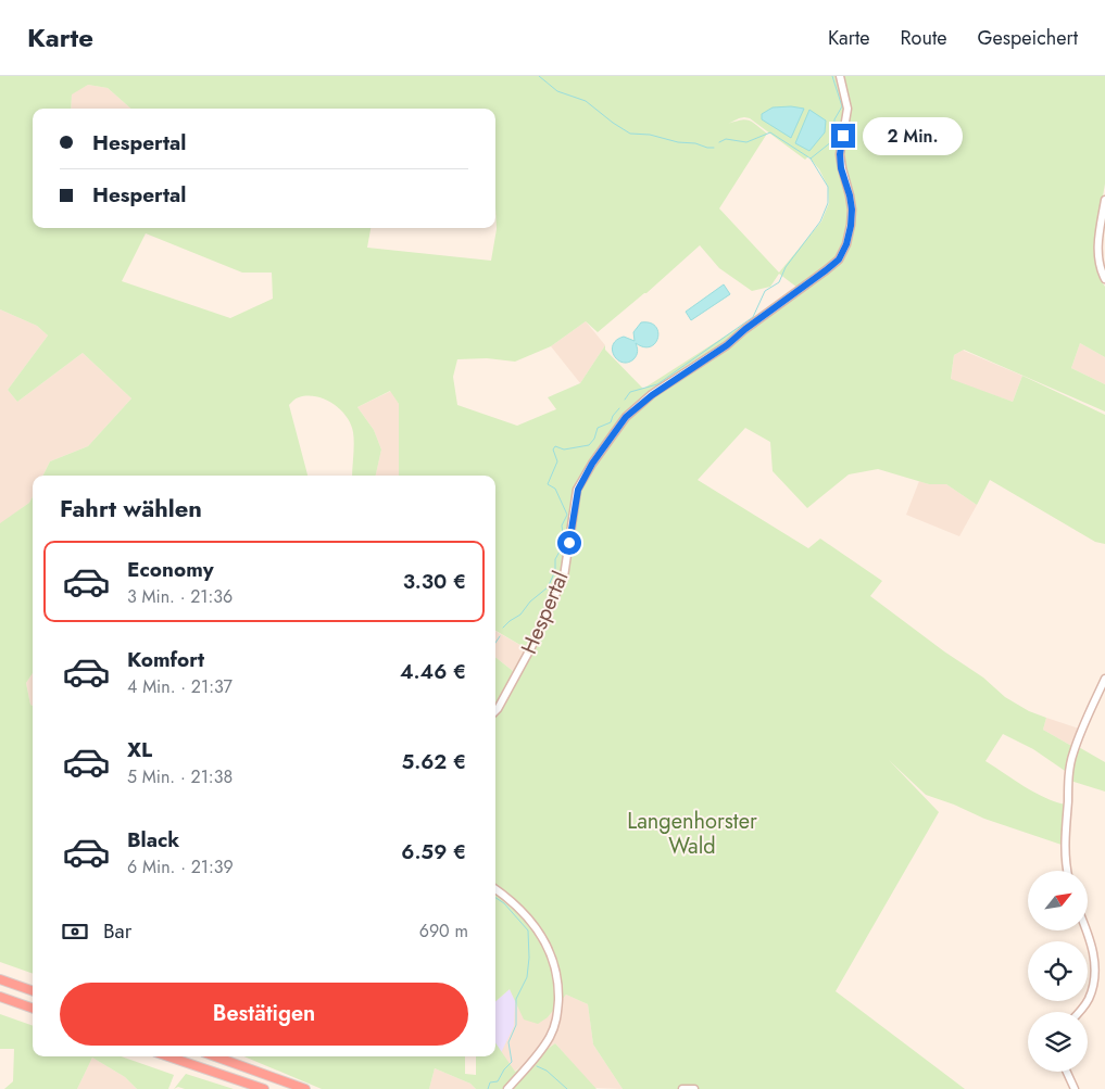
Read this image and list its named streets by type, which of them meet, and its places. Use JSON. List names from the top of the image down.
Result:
{
  "streets": {
    "main road": ["Hespertal"]
  },
  "parks": ["Langenhorster Wald"],
  "north": "top right",
  "page": {
    "header": "Karte",
    "nav": ["Karte", "Route", "Gespeichert"],
    "banner": ["Hespertal", "Hespertal"],
    "bubble": "2 Min.",
    "heading": "Fahrt wählen",
    "list": [
      {
        "name": "Economy",
        "note": "3 Min. · 21:36",
        "value": "3.30 €"
      },
      {
        "name": "Komfort",
        "note": "4 Min. · 21:37",
        "value": "4.46 €"
      },
      {
        "name": "XL",
        "note": "5 Min. · 21:38",
        "value": "5.62 €"
      },
      {
        "name": "Black",
        "note": "6 Min. · 21:39",
        "value": "6.59 €"
      }
    ],
    "pay": ["Bar", "690 m"],
    "buttons": "Bestätigen"
  }
}
